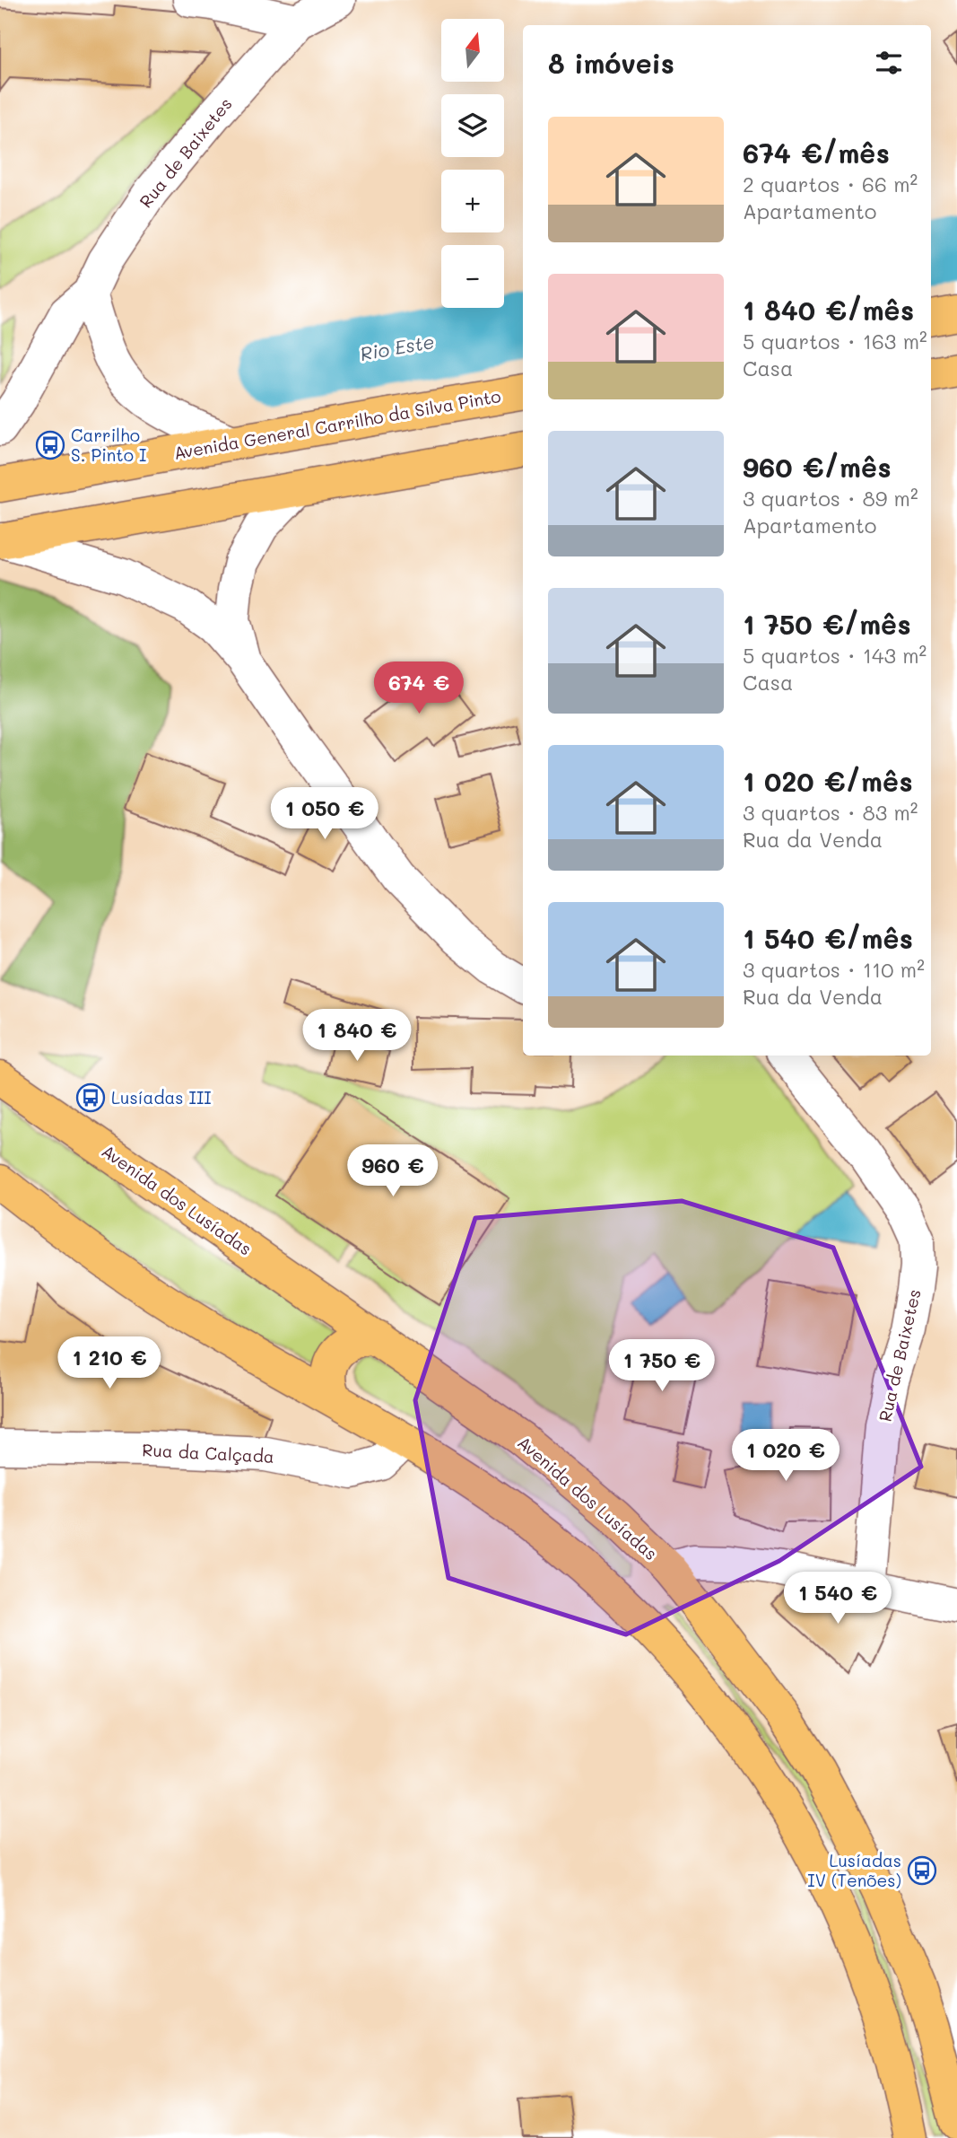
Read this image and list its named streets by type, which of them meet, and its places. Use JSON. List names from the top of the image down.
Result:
{
  "streets": {
    "main road": ["Avenida General Carrilho da Silva Pinto", "Avenida dos Lusíadas"],
    "street": ["Rua de Baixetes", "Rua da Calçada"]
  },
  "water": ["Rio Este"],
  "places": {
    "bus stop": ["Carrilho S. Pinto I", "Lusíadas III", "Lusíadas IV (Tenões)"]
  },
  "north": "top",
  "page": {
    "map_buttons": ["+", "−"],
    "heading": "8 imóveis",
    "list": [
      {
        "name": "674 €/mês",
        "note": "2 quartos · 66 m² · Apartamento"
      },
      {
        "name": "1 840 €/mês",
        "note": "5 quartos · 163 m² · Casa"
      },
      {
        "name": "960 €/mês",
        "note": "3 quartos · 89 m² · Apartamento"
      },
      {
        "name": "1 750 €/mês",
        "note": "5 quartos · 143 m² · Casa"
      },
      {
        "name": "1 020 €/mês",
        "note": "3 quartos · 83 m² · Rua da Venda"
      },
      {
        "name": "1 540 €/mês",
        "note": "3 quartos · 110 m² · Rua da Venda"
      }
    ],
    "price": [
      "674 €",
      "1 050 €",
      "1 840 €",
      "960 €",
      "1 210 €",
      "1 750 €",
      "1 020 €",
      "1 540 €"
    ]
  }
}
